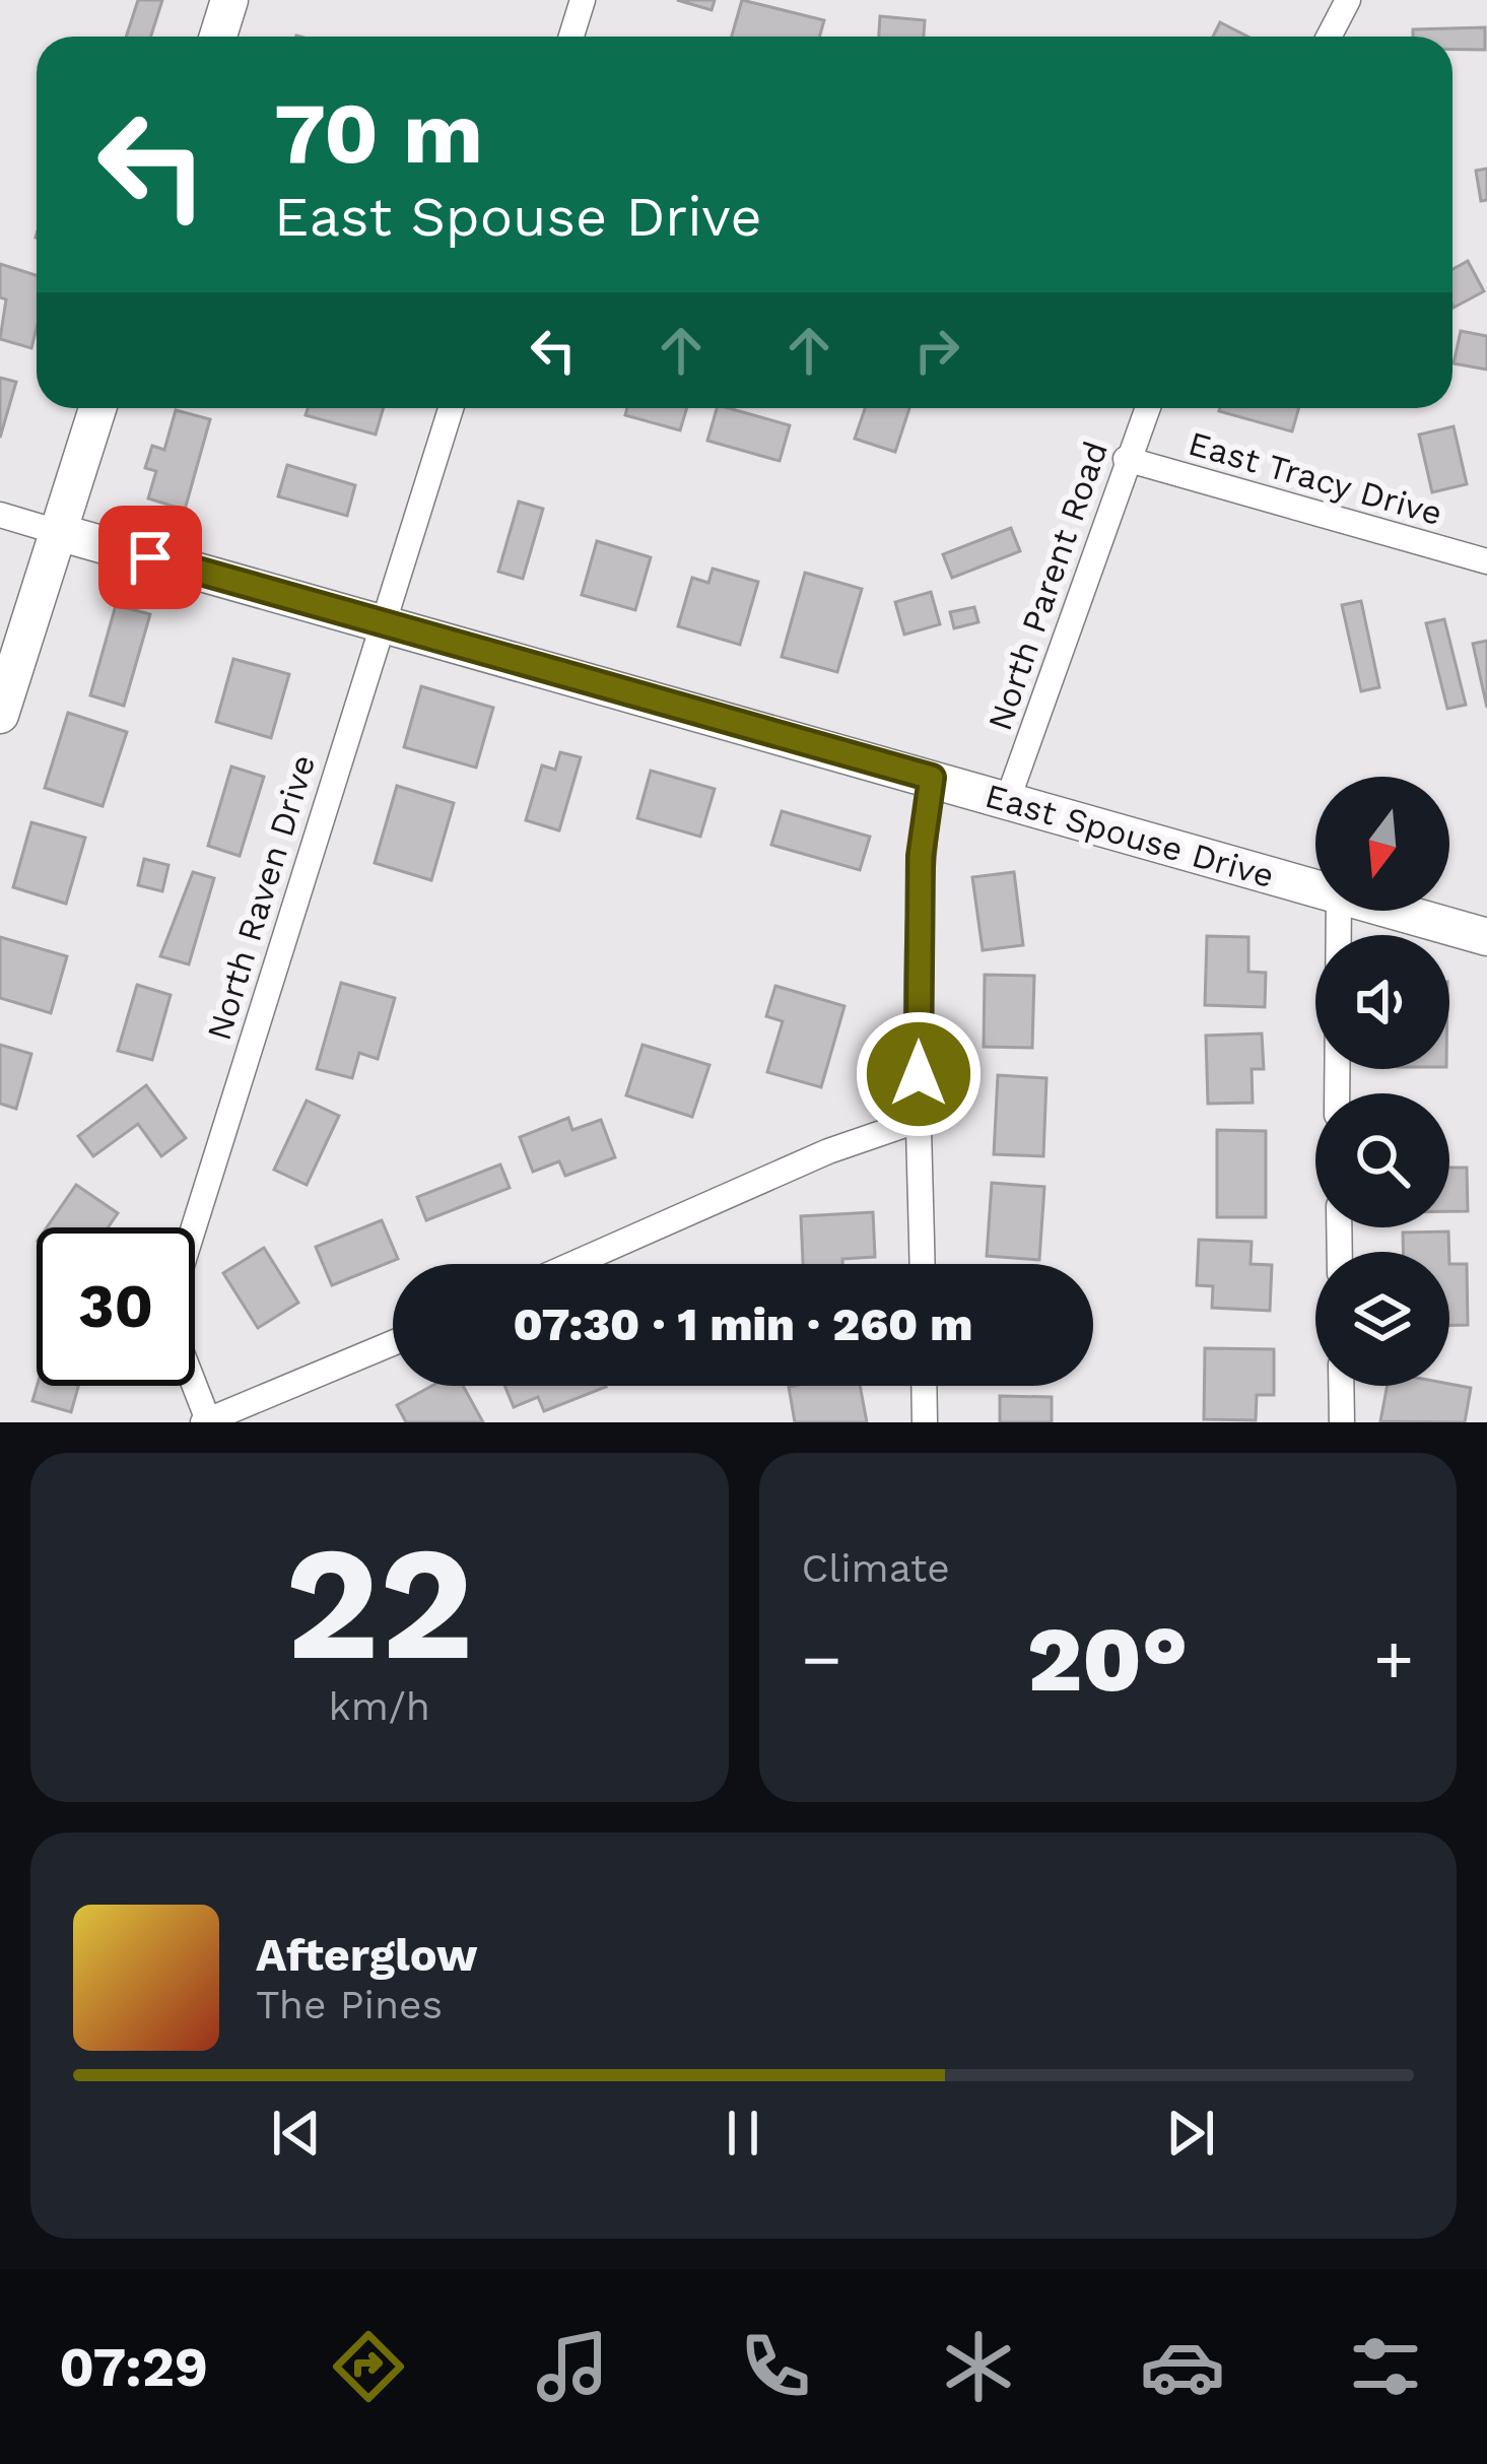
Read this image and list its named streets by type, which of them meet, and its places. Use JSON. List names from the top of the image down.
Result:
{
  "streets": {
    "street": [
      "East Tracy Drive",
      "North Parent Road",
      "East Spouse Drive",
      "North Raven Drive"
    ]
  },
  "crossings": [
    ["East Tracy Drive", "North Parent Road"],
    ["North Parent Road", "East Spouse Drive"],
    ["East Spouse Drive", "North Raven Drive"]
  ],
  "north": "bottom",
  "page": {
    "turn": ["70 m", "East Spouse Drive"],
    "limit": "30",
    "trip": "07:30 · 1 min · 260 m",
    "tile": [
      ["22", "km/h"],
      "Climate"
    ],
    "heat": ["−", "20°", "+"],
    "song": ["Afterglow", "The Pines"],
    "tabs": "07:29"
  }
}
